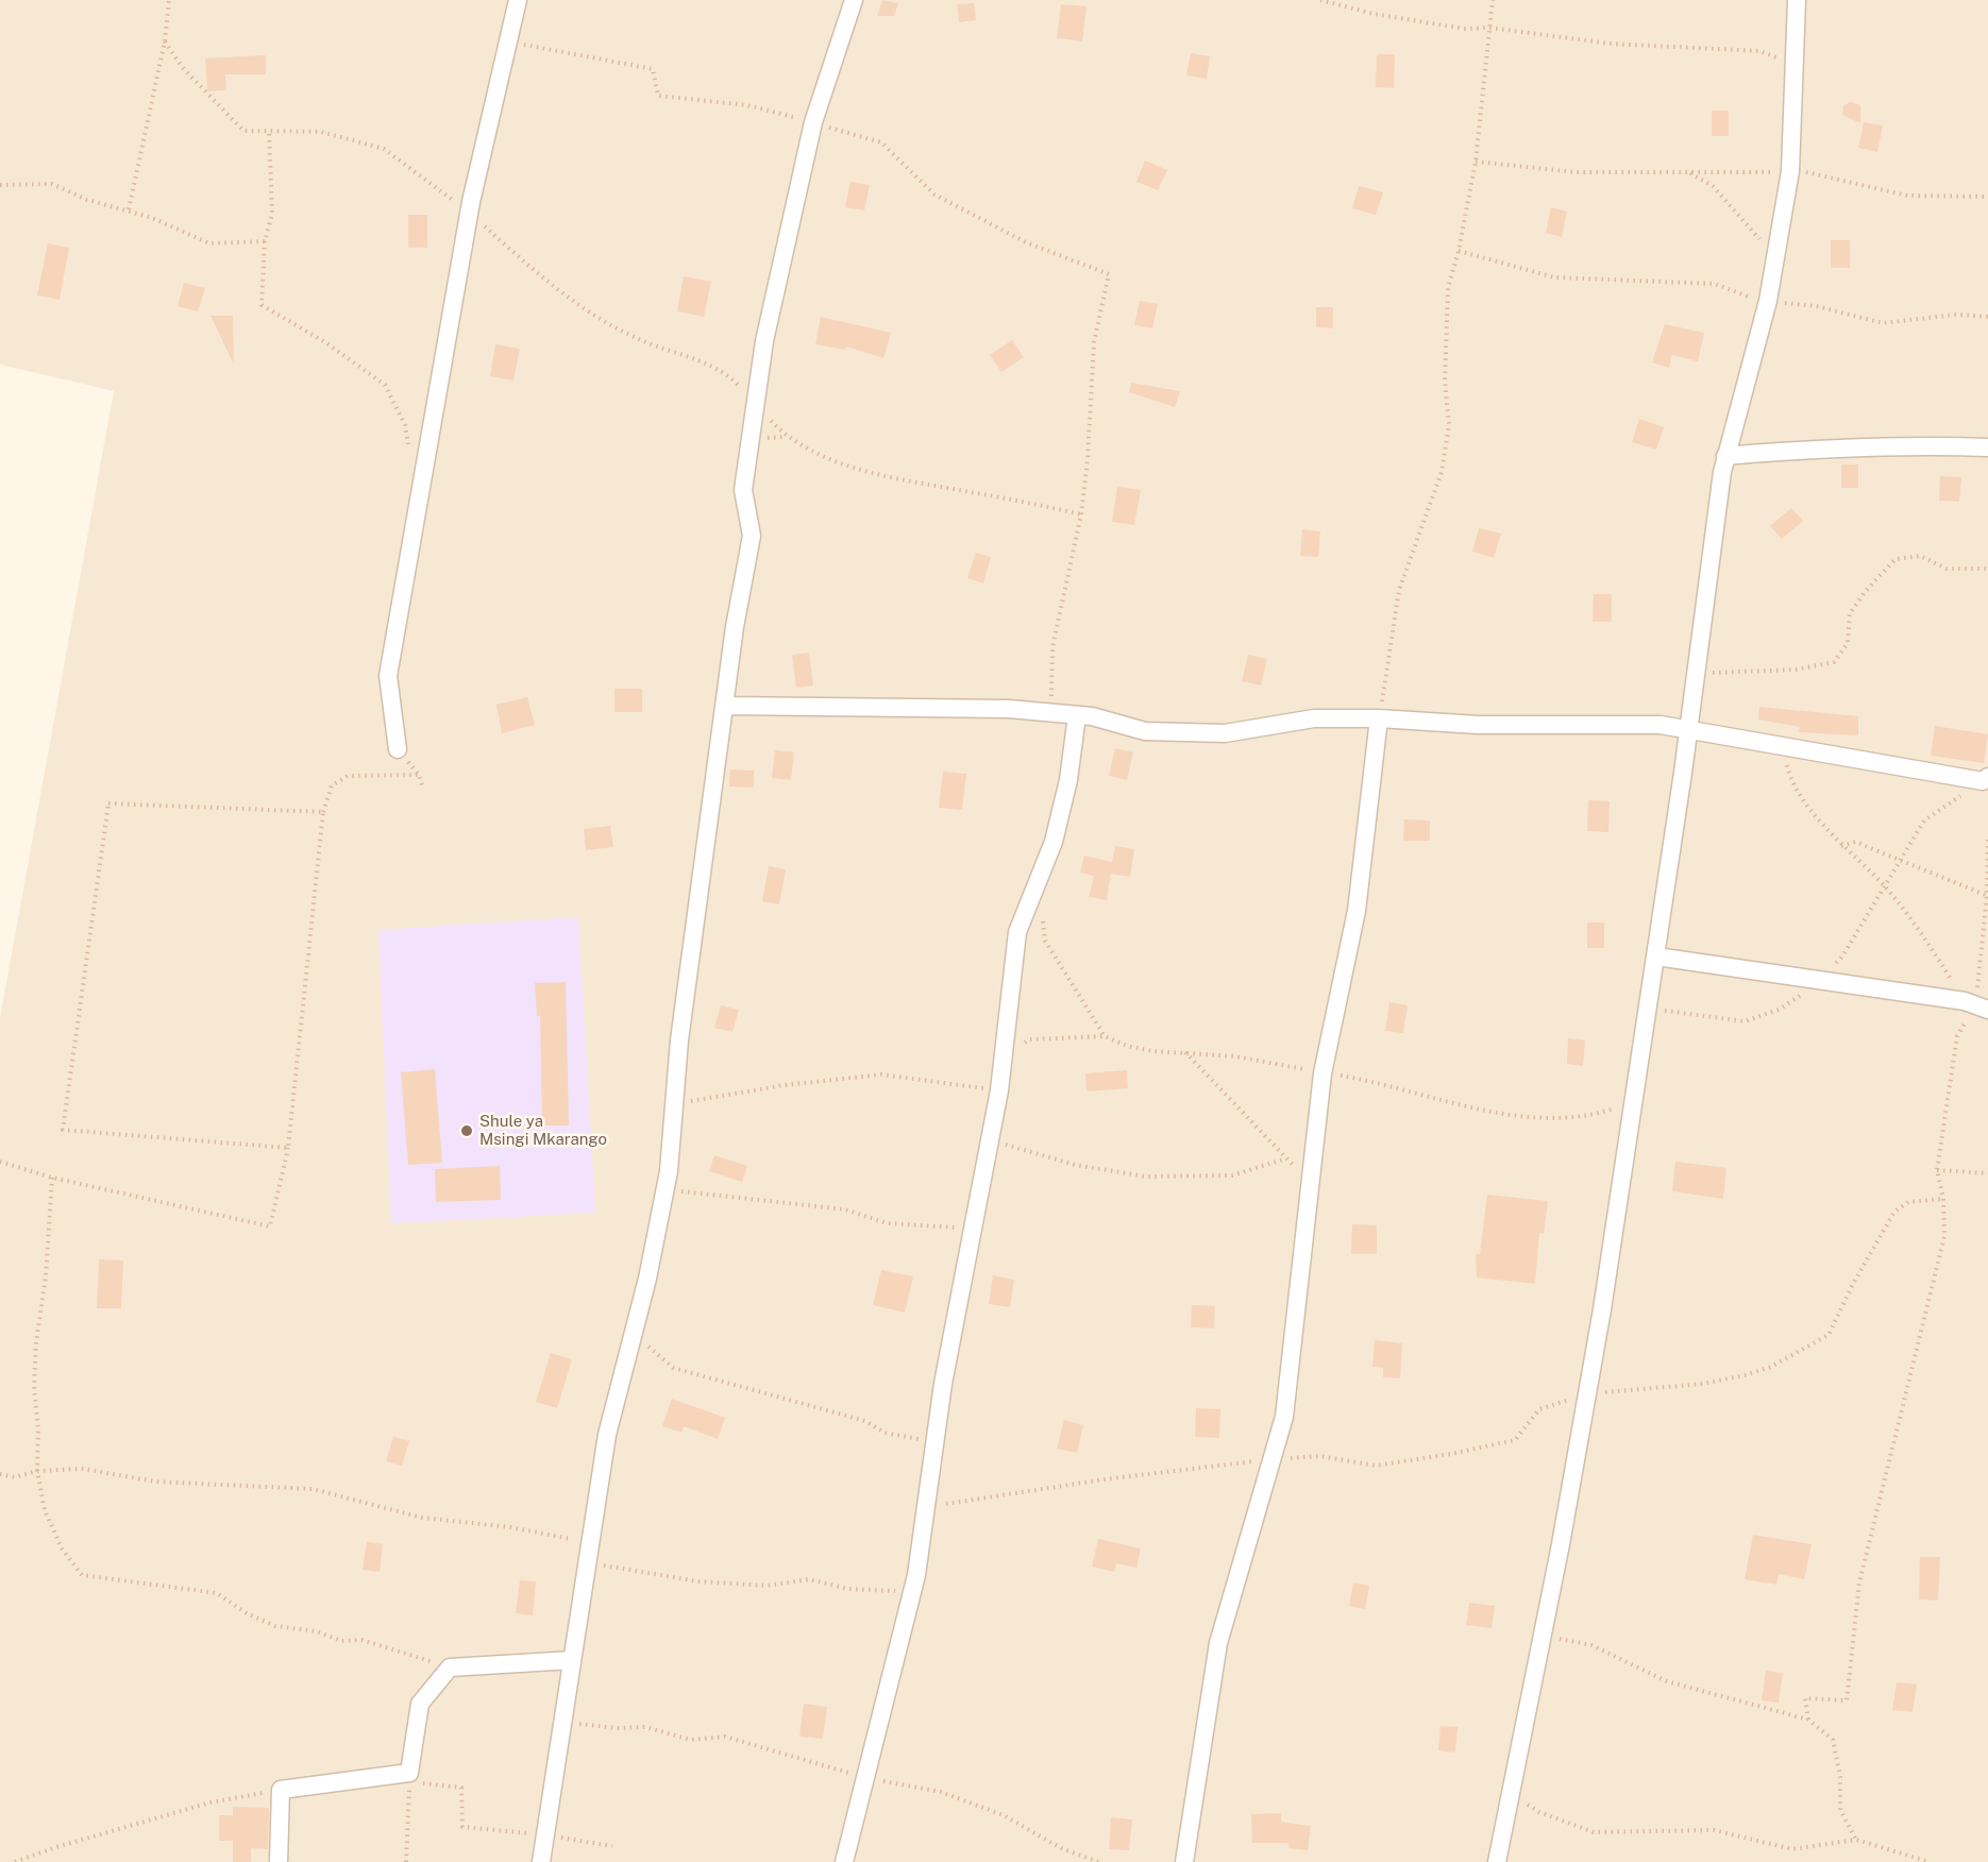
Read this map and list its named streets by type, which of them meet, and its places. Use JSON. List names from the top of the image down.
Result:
{
  "places": ["Shule ya Msingi Mkarango"]
}
